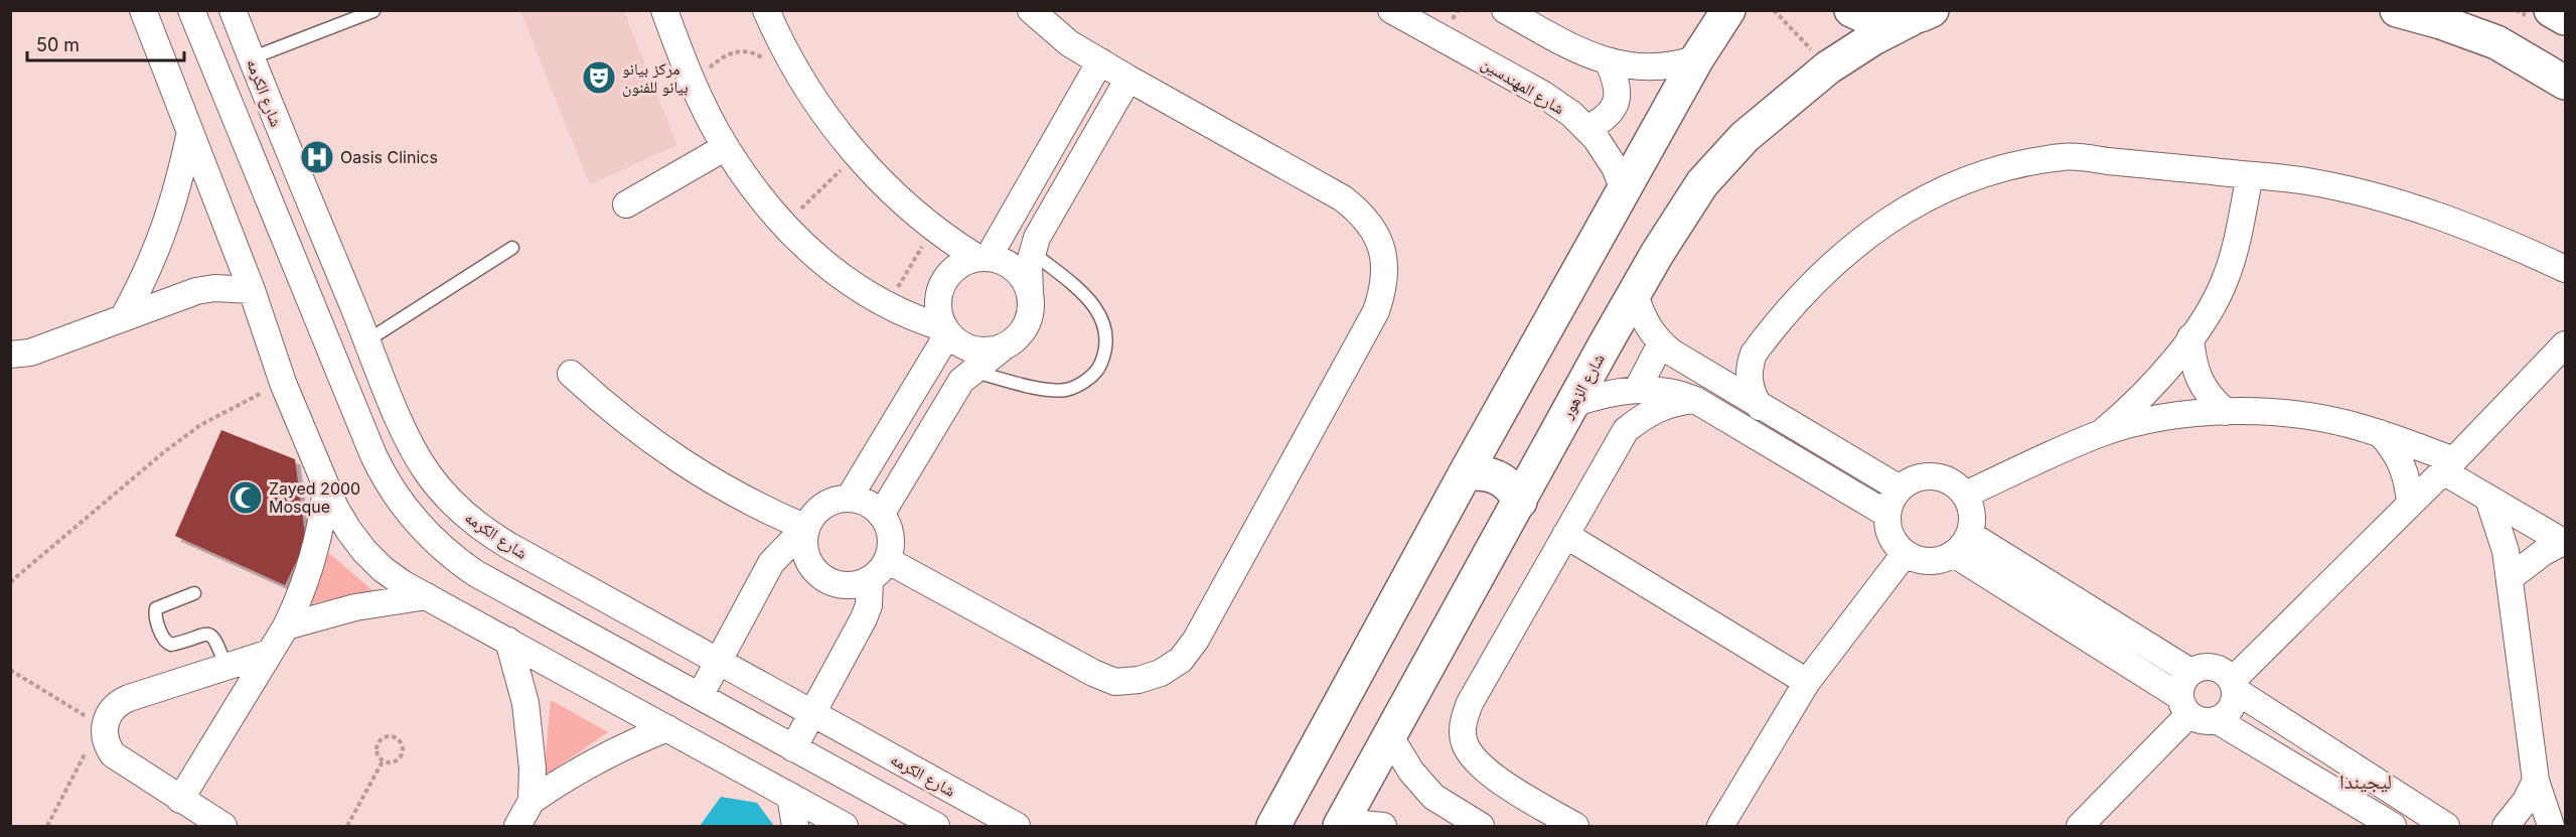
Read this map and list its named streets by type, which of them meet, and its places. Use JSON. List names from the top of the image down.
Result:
{
  "streets": {
    "main road": ["شارع الزهور"],
    "street": ["شارع المهندسين", "شارع الكرمه"]
  },
  "districts": ["ليجيندا"],
  "places": {
    "theatre": ["مركز بيانو بيانو للفنون"],
    "hospital": ["Oasis Clinics"],
    "mosque": ["Zayed 2000 Mosque"]
  },
  "scale_bar": "50 m"
}
